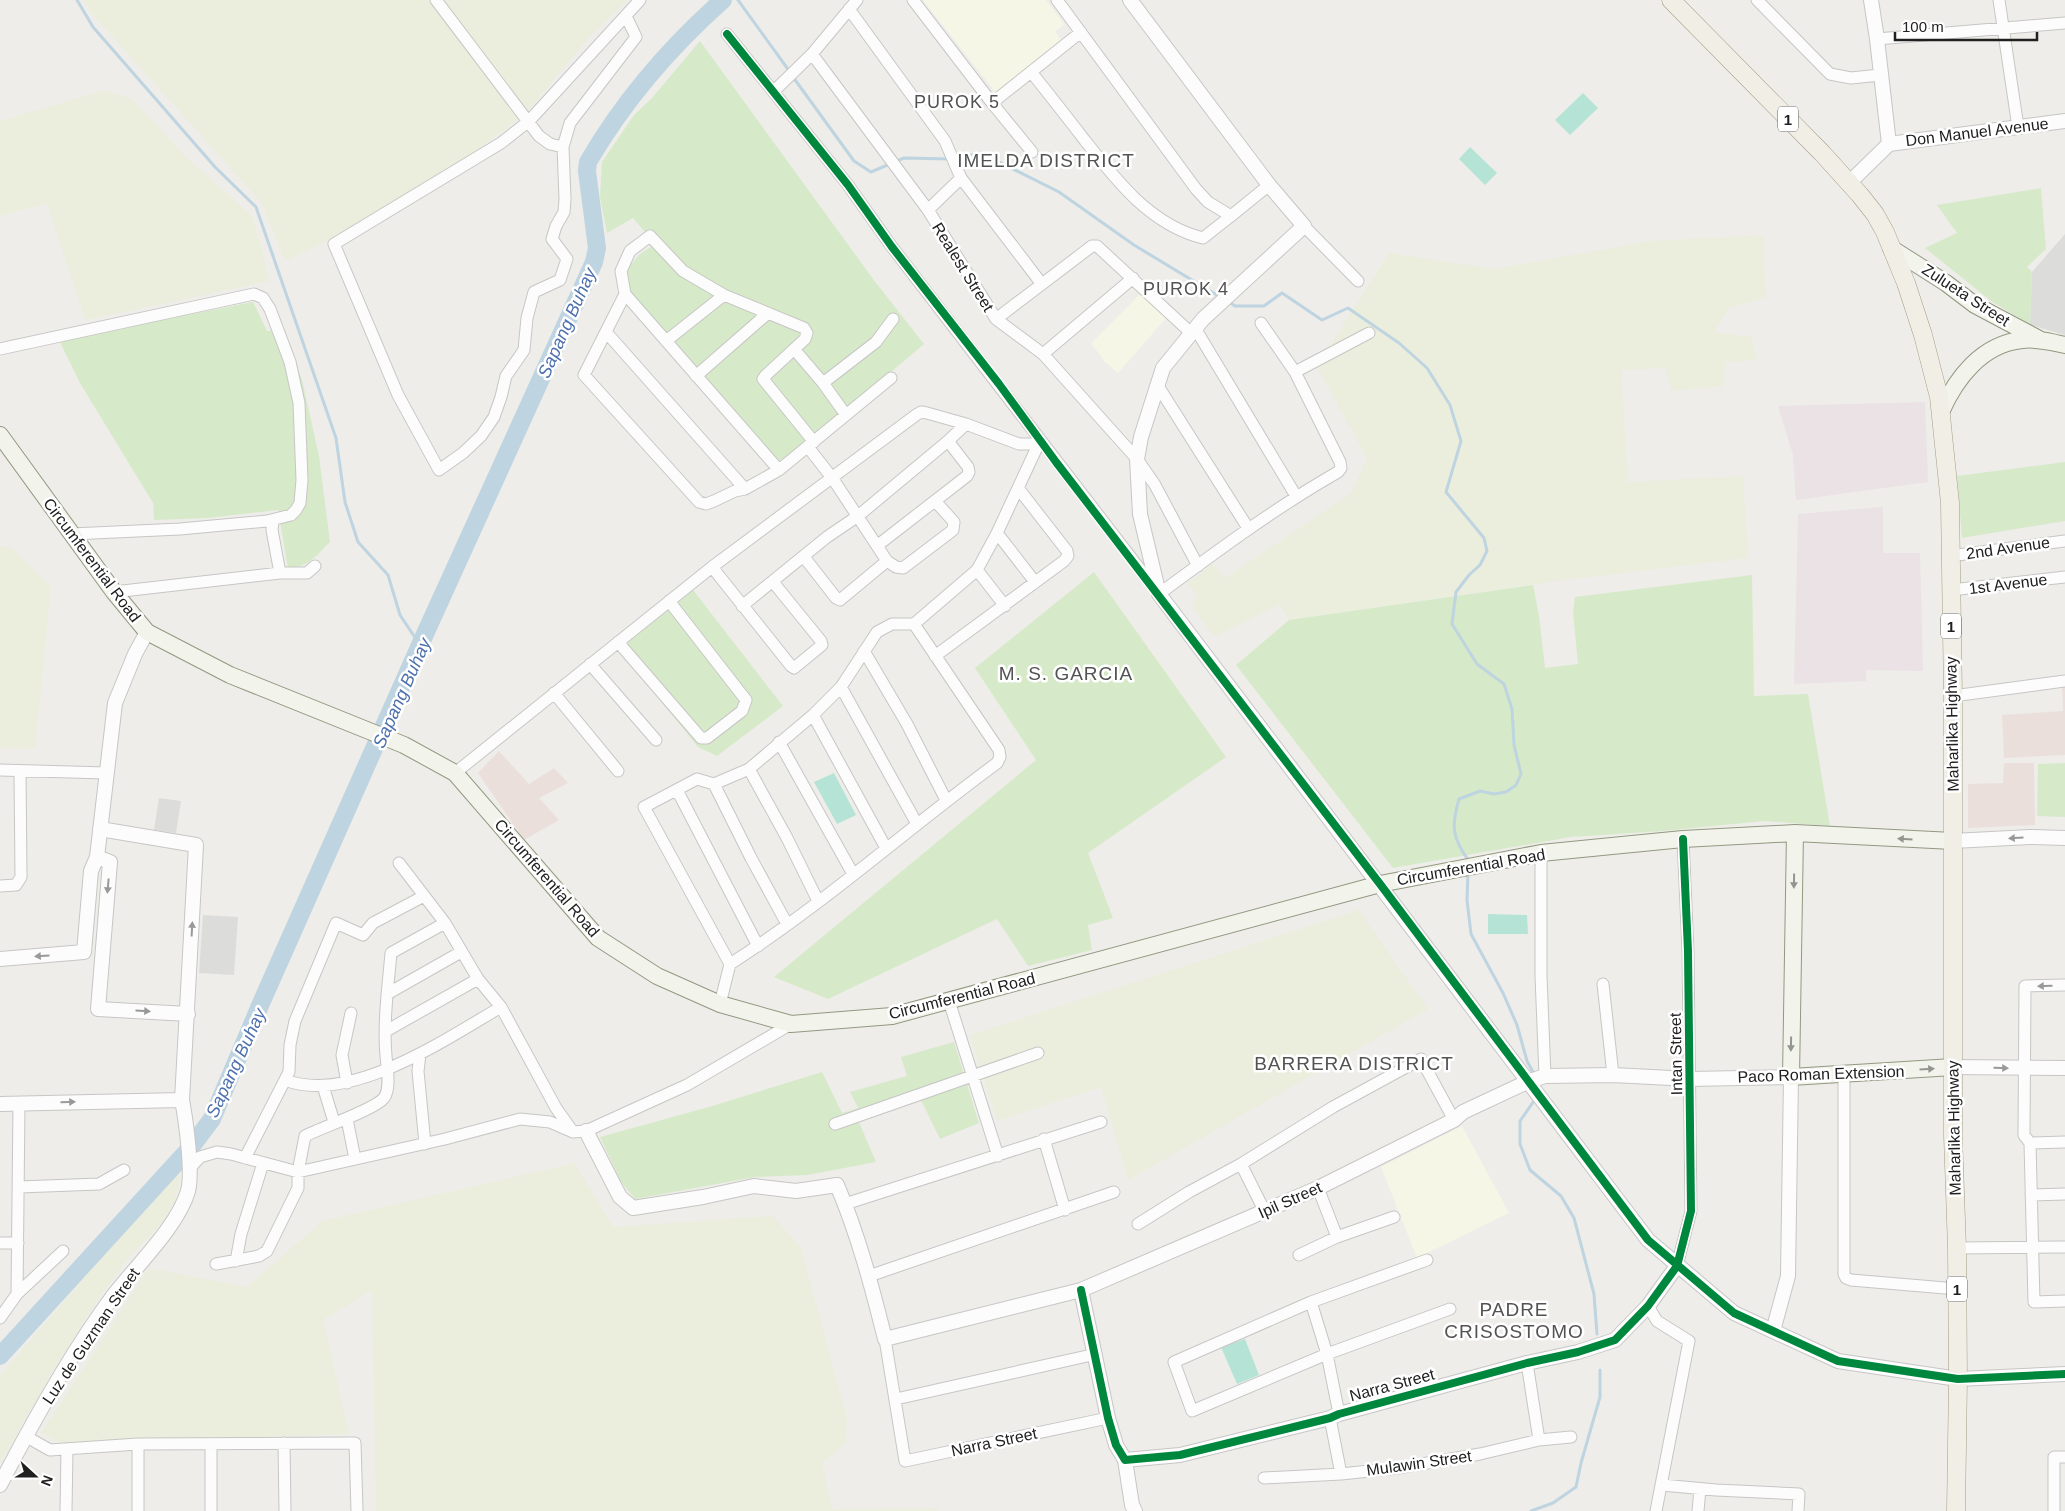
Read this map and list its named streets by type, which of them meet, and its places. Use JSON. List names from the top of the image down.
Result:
{
  "streets": {
    "main road": [
      "1",
      "Zulueta Street",
      "Circumferential Road",
      "Maharlika Highway",
      "Paco Roman Extension"
    ],
    "street": [
      "Don Manuel Avenue",
      "Realest Street",
      "2nd Avenue",
      "1st Avenue",
      "Intan Street",
      "Ipil Street",
      "Luz de Guzman Street",
      "Narra Street",
      "Mulawin Street"
    ]
  },
  "crossings": [
    ["Zulueta Street", "Maharlika Highway"],
    ["2nd Avenue", "Maharlika Highway"],
    ["Circumferential Road", "Maharlika Highway"],
    ["Circumferential Road", "Intan Street"],
    ["1st Avenue", "Maharlika Highway"],
    ["Maharlika Highway", "Paco Roman Extension"],
    ["Intan Street", "Paco Roman Extension"],
    ["Intan Street", "Ipil Street"],
    ["Intan Street", "Narra Street"],
    ["Paco Roman Extension", "Ipil Street"],
    ["Ipil Street", "Narra Street"]
  ],
  "one_way": ["Paco Roman Extension"],
  "districts": [
    "PUROK 5",
    "IMELDA DISTRICT",
    "PUROK 4",
    "M. S. GARCIA",
    "BARRERA DISTRICT",
    "PADRE CRISOSTOMO"
  ],
  "water": ["Sapang Buhay"],
  "scale_bar": "100 m",
  "north": "right"
}
